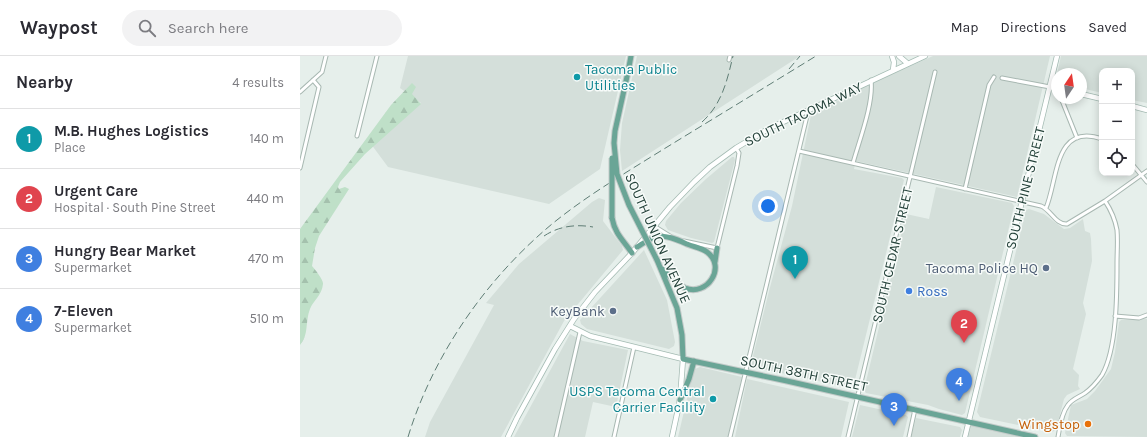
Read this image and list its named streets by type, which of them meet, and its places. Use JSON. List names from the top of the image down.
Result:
{
  "streets": {
    "main road": [
      "SOUTH TACOMA WAY",
      "SOUTH PINE STREET",
      "SOUTH UNION AVENUE",
      "SOUTH 38TH STREET"
    ],
    "street": ["SOUTH CEDAR STREET"]
  },
  "crossings": [
    ["SOUTH TACOMA WAY", "SOUTH 38TH STREET"],
    ["SOUTH PINE STREET", "SOUTH 38TH STREET"],
    ["SOUTH UNION AVENUE", "SOUTH 38TH STREET"],
    ["SOUTH CEDAR STREET", "SOUTH 38TH STREET"]
  ],
  "places": [
    "Tacoma Public Utilities",
    "Tacoma Police HQ",
    "Ross",
    "KeyBank",
    "USPS Tacoma Central Carrier Facility",
    "Wingstop"
  ],
  "north": "top",
  "page": {
    "header": "Waypost",
    "search": "Search here",
    "nav": ["Map", "Directions", "Saved"],
    "heading": ["Nearby", "4 results"],
    "map_buttons": ["+", "−"],
    "list": [
      {
        "mark": "1",
        "name": "M.B. Hughes Logistics",
        "note": "Place",
        "value": "140 m"
      },
      {
        "mark": "2",
        "name": "Urgent Care",
        "note": "Hospital · South Pine Street",
        "value": "440 m"
      },
      {
        "mark": "3",
        "name": "Hungry Bear Market",
        "note": "Supermarket",
        "value": "470 m"
      },
      {
        "mark": "4",
        "name": "7-Eleven",
        "note": "Supermarket",
        "value": "510 m"
      }
    ],
    "pins": [
      "1",
      "2",
      "4",
      "3"
    ]
  }
}
